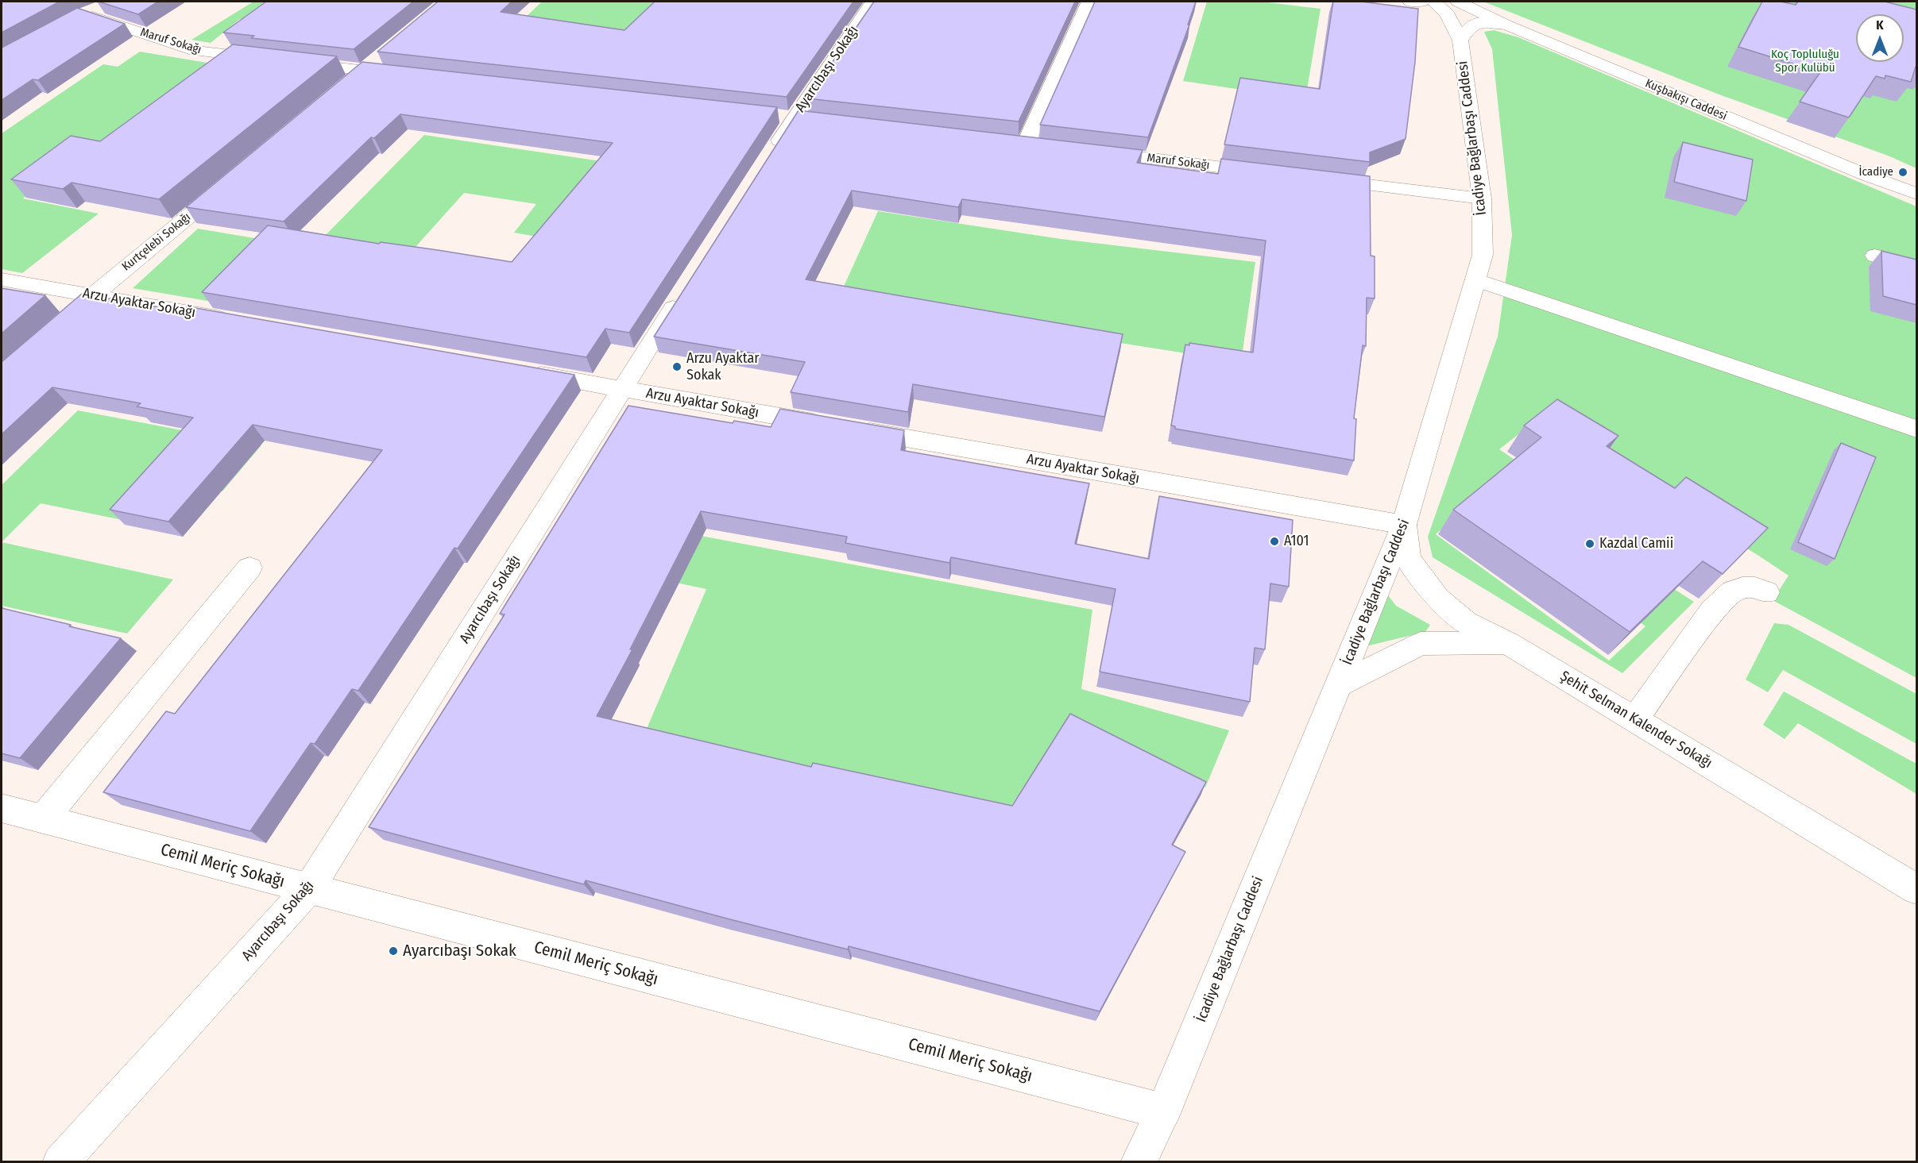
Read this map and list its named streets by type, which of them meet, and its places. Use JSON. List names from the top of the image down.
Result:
{
  "streets": {
    "street": [
      "Maruf Sokağı",
      "Ayarcıbaşı Sokağı",
      "Kuşbakışı Caddesi",
      "İcadiye Bağlarbaşı Caddesi",
      "Kurtçelebi Sokağı",
      "Arzu Ayaktar Sokağı",
      "Şehit Selman Kalender Sokağı",
      "Cemil Meriç Sokağı"
    ]
  },
  "crossings": [
    ["Ayarcıbaşı Sokağı", "Arzu Ayaktar Sokağı"],
    ["Ayarcıbaşı Sokağı", "Cemil Meriç Sokağı"],
    ["İcadiye Bağlarbaşı Caddesi", "Arzu Ayaktar Sokağı"],
    ["İcadiye Bağlarbaşı Caddesi", "Şehit Selman Kalender Sokağı"],
    ["İcadiye Bağlarbaşı Caddesi", "Cemil Meriç Sokağı"],
    ["Kurtçelebi Sokağı", "Arzu Ayaktar Sokağı"],
    ["Arzu Ayaktar Sokağı", "Şehit Selman Kalender Sokağı"]
  ],
  "parks": ["Koç Topluluğu Spor Kulübü"],
  "places": [
    "İcadiye",
    "Arzu Ayaktar Sokak",
    "A101",
    "Kazdal Camii",
    "Ayarcıbaşı Sokak"
  ],
  "north": "top"
}
